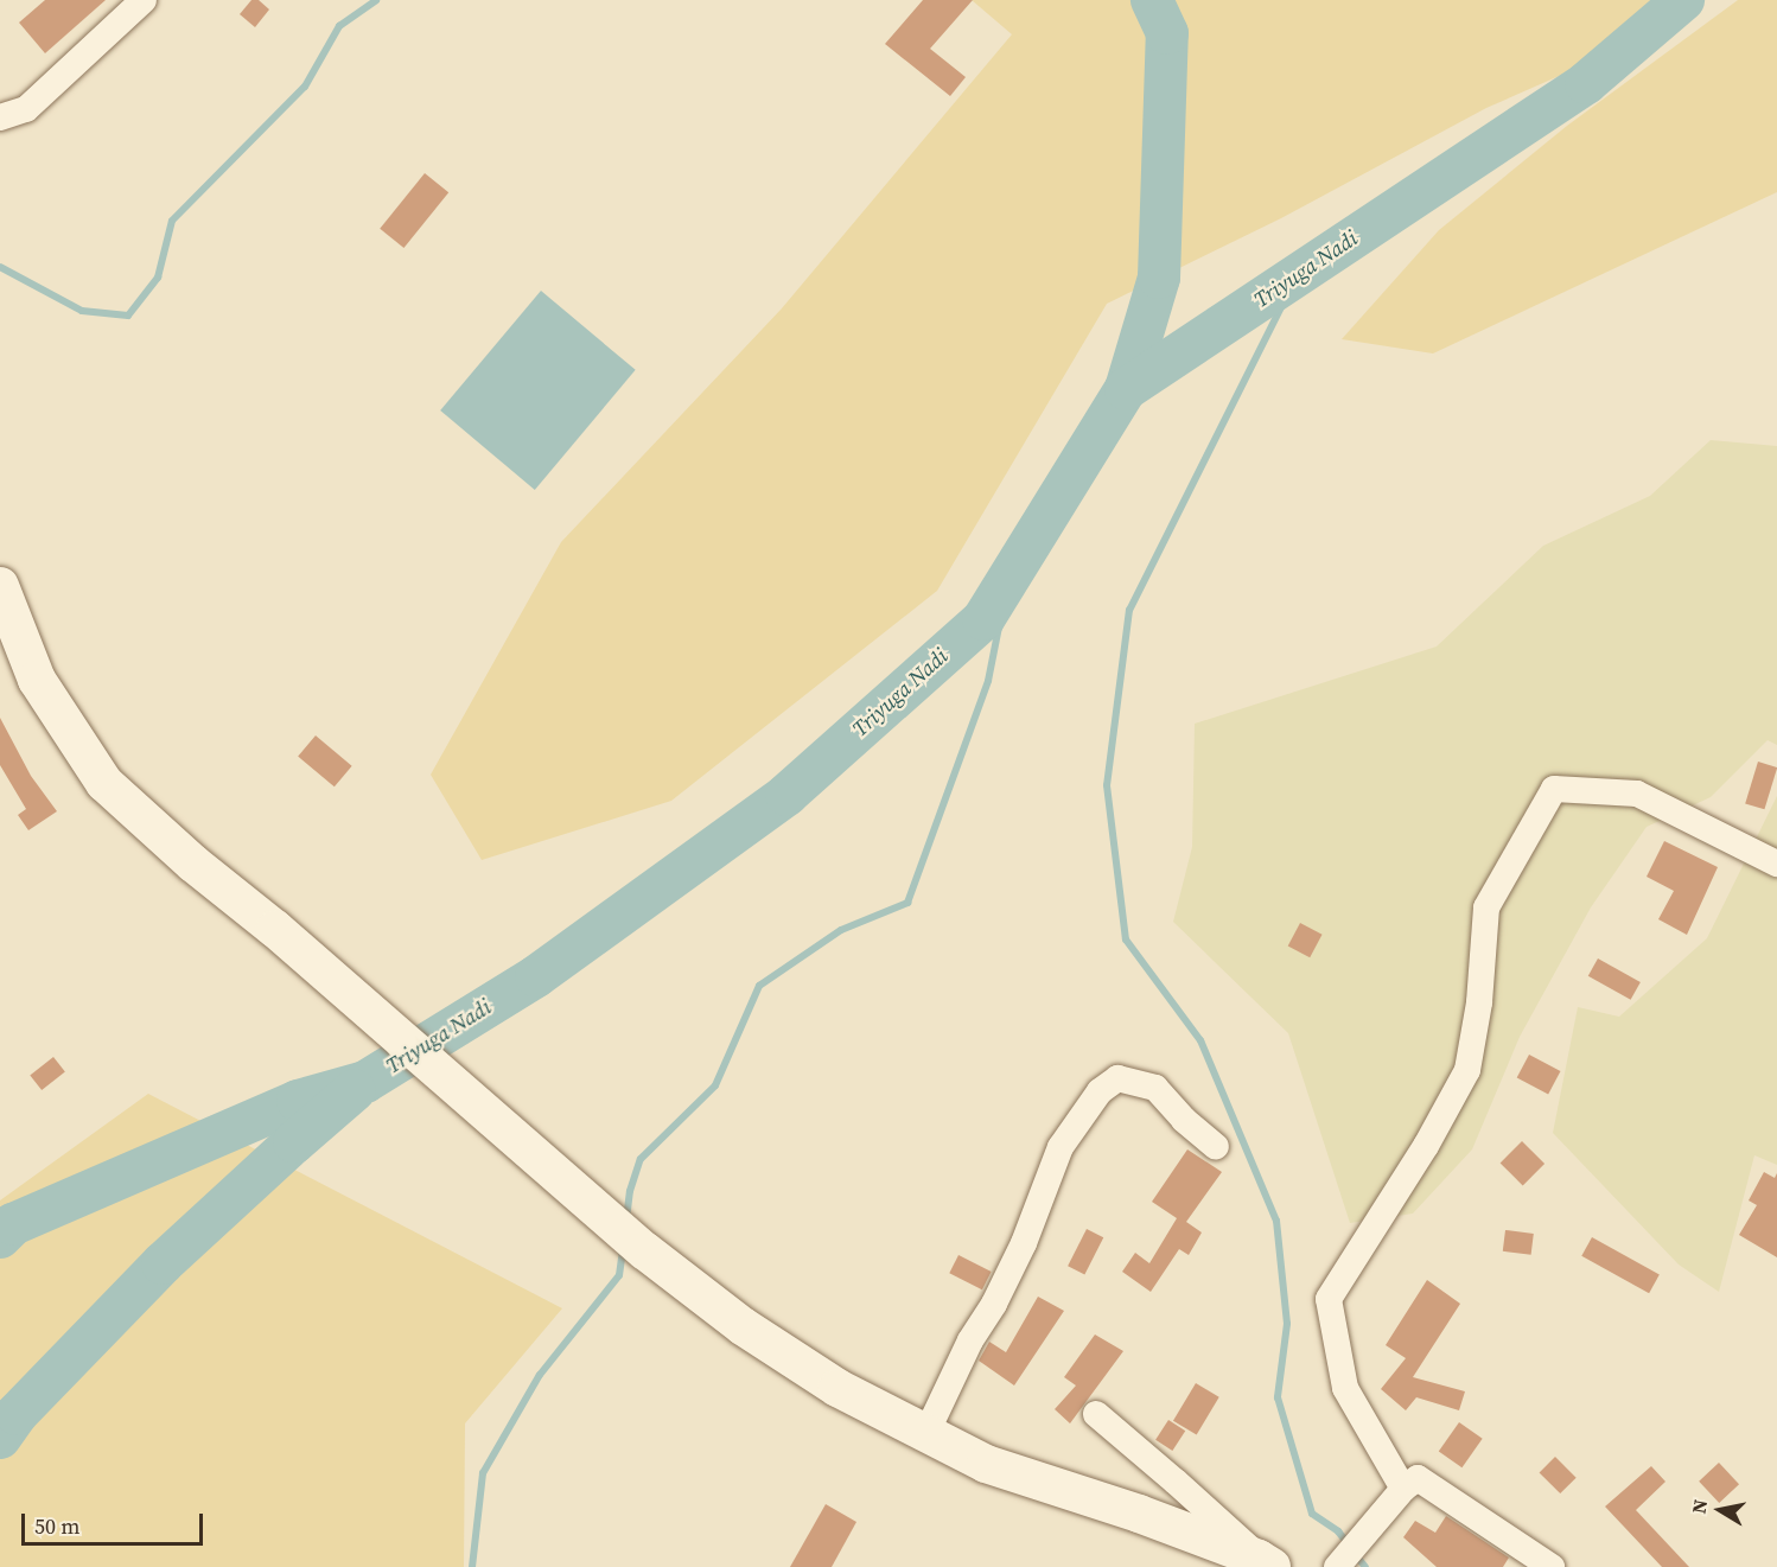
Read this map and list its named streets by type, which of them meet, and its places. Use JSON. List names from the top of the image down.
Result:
{
  "water": ["Triyuga Nadi"],
  "scale_bar": "50 m",
  "north": "left"
}
